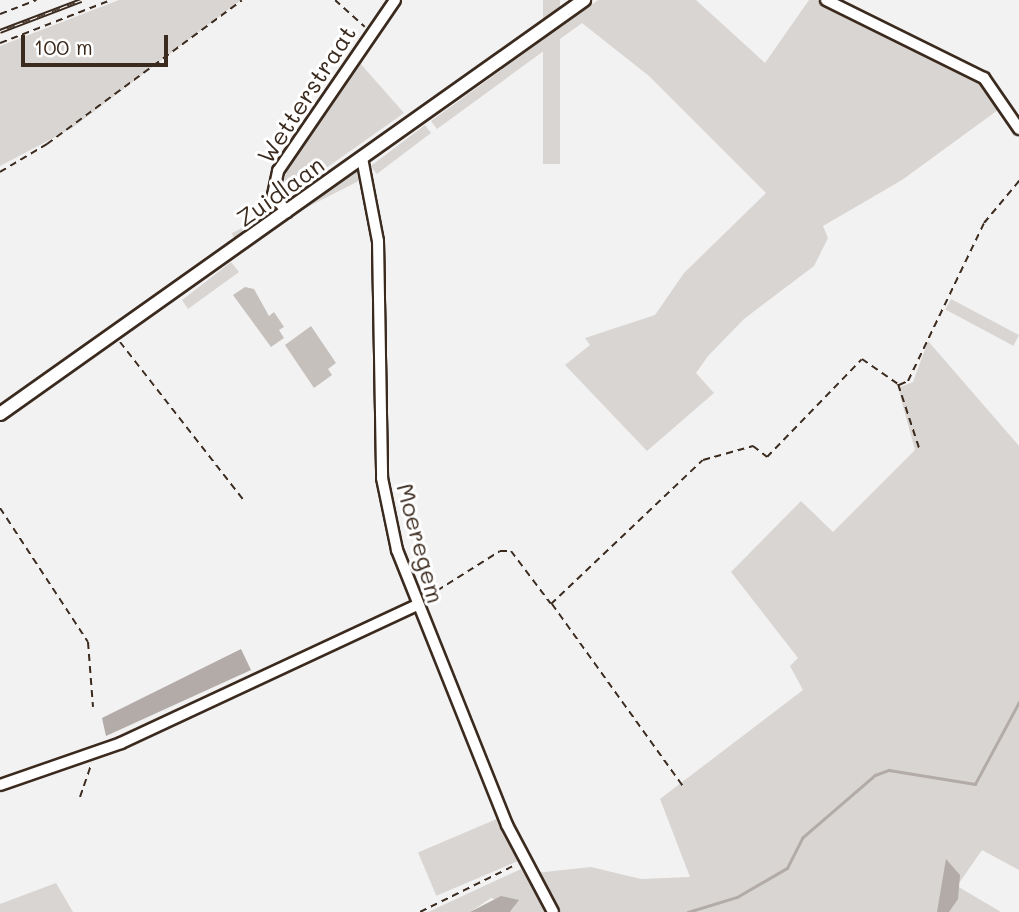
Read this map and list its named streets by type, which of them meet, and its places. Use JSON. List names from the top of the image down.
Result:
{
  "streets": {
    "main road": ["Zuidlaan"],
    "street": ["Wetterstraat", "Moeregem"]
  },
  "crossings": [
    ["Wetterstraat", "Zuidlaan"],
    ["Zuidlaan", "Moeregem"]
  ],
  "scale_bar": "100 m"
}
